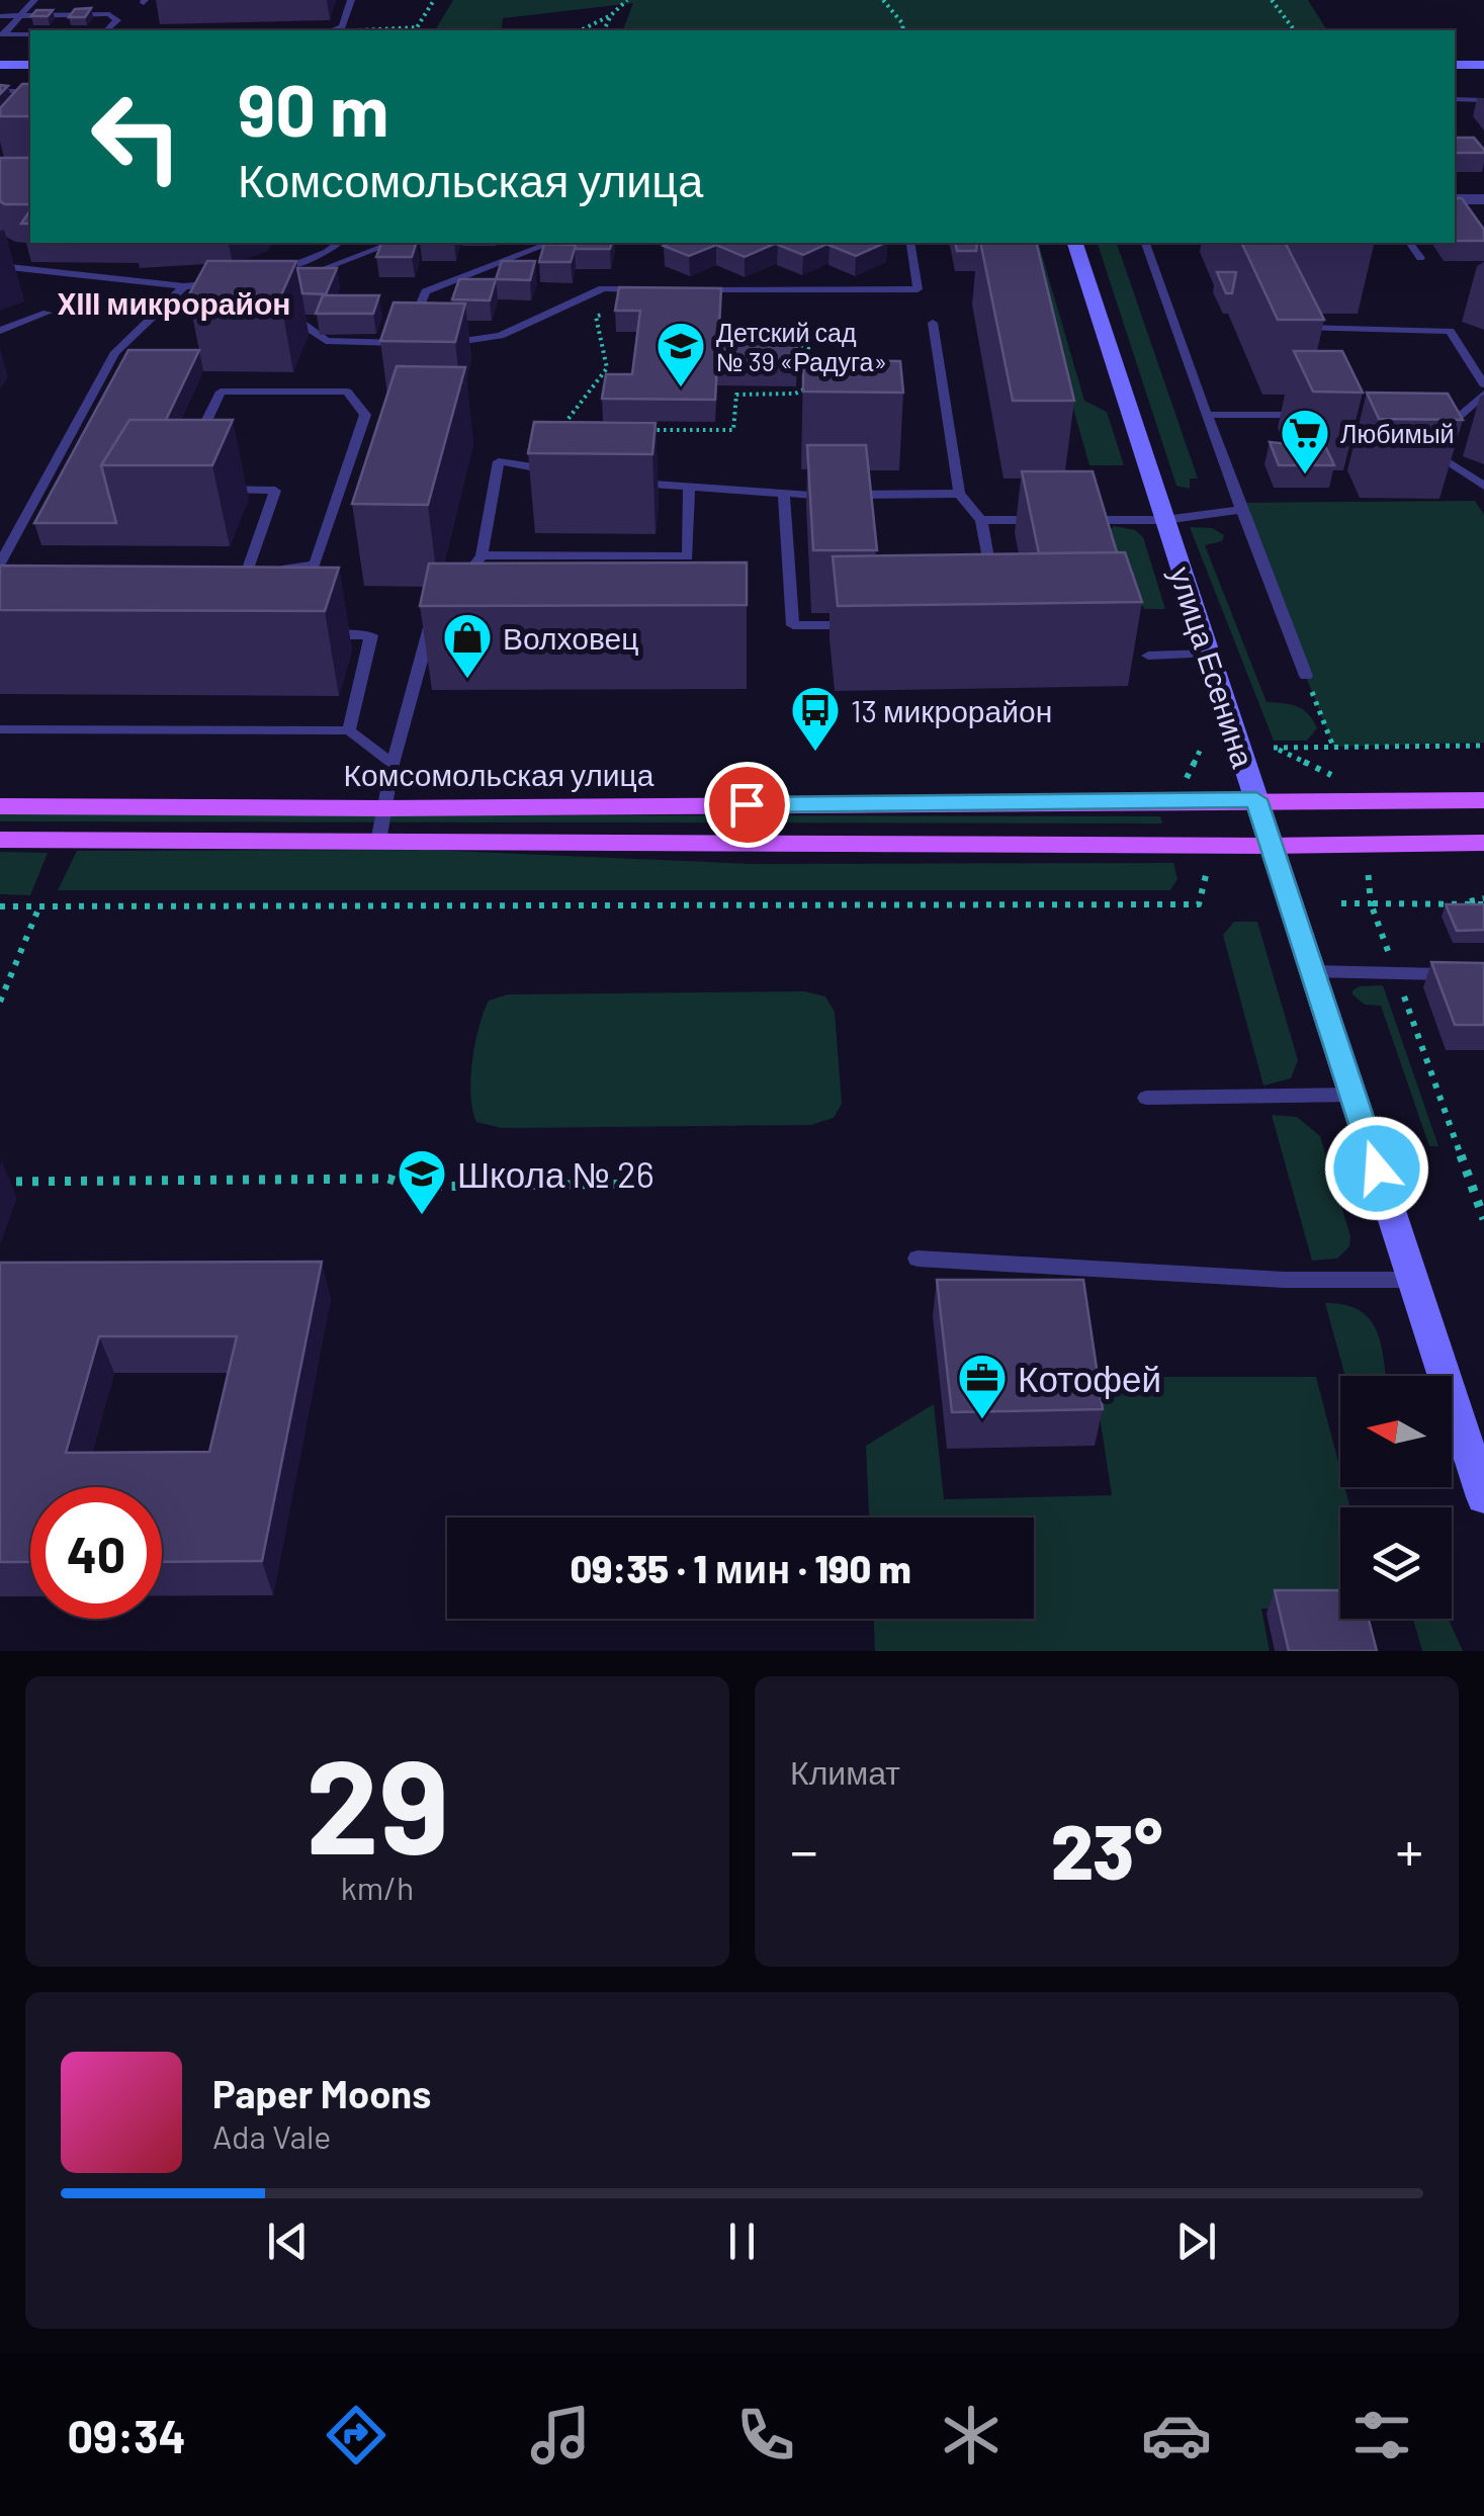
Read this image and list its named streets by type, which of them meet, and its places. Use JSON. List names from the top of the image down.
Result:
{
  "streets": {
    "main road": ["Комсомольская улица"],
    "street": ["улица Есенина"]
  },
  "crossings": [
    ["улица Есенина", "Комсомольская улица"]
  ],
  "districts": ["XIII микрорайон"],
  "places": {
    "school or university": ["Детский сад № 39 «Радуга»", "Школа № 26"],
    "supermarket": ["Любимый"],
    "shop": ["Волховец"],
    "bus stop": ["13 микрорайон"],
    "office": ["Котофей"]
  },
  "north": "left",
  "page": {
    "turn": ["90 m", "Комсомольская улица"],
    "limit": "40",
    "trip": "09:35 · 1 мин · 190 m",
    "tile": [
      ["29", "km/h"],
      "Климат"
    ],
    "heat": ["−", "23°", "+"],
    "song": ["Paper Moons", "Ada Vale"],
    "tabs": "09:34"
  }
}
